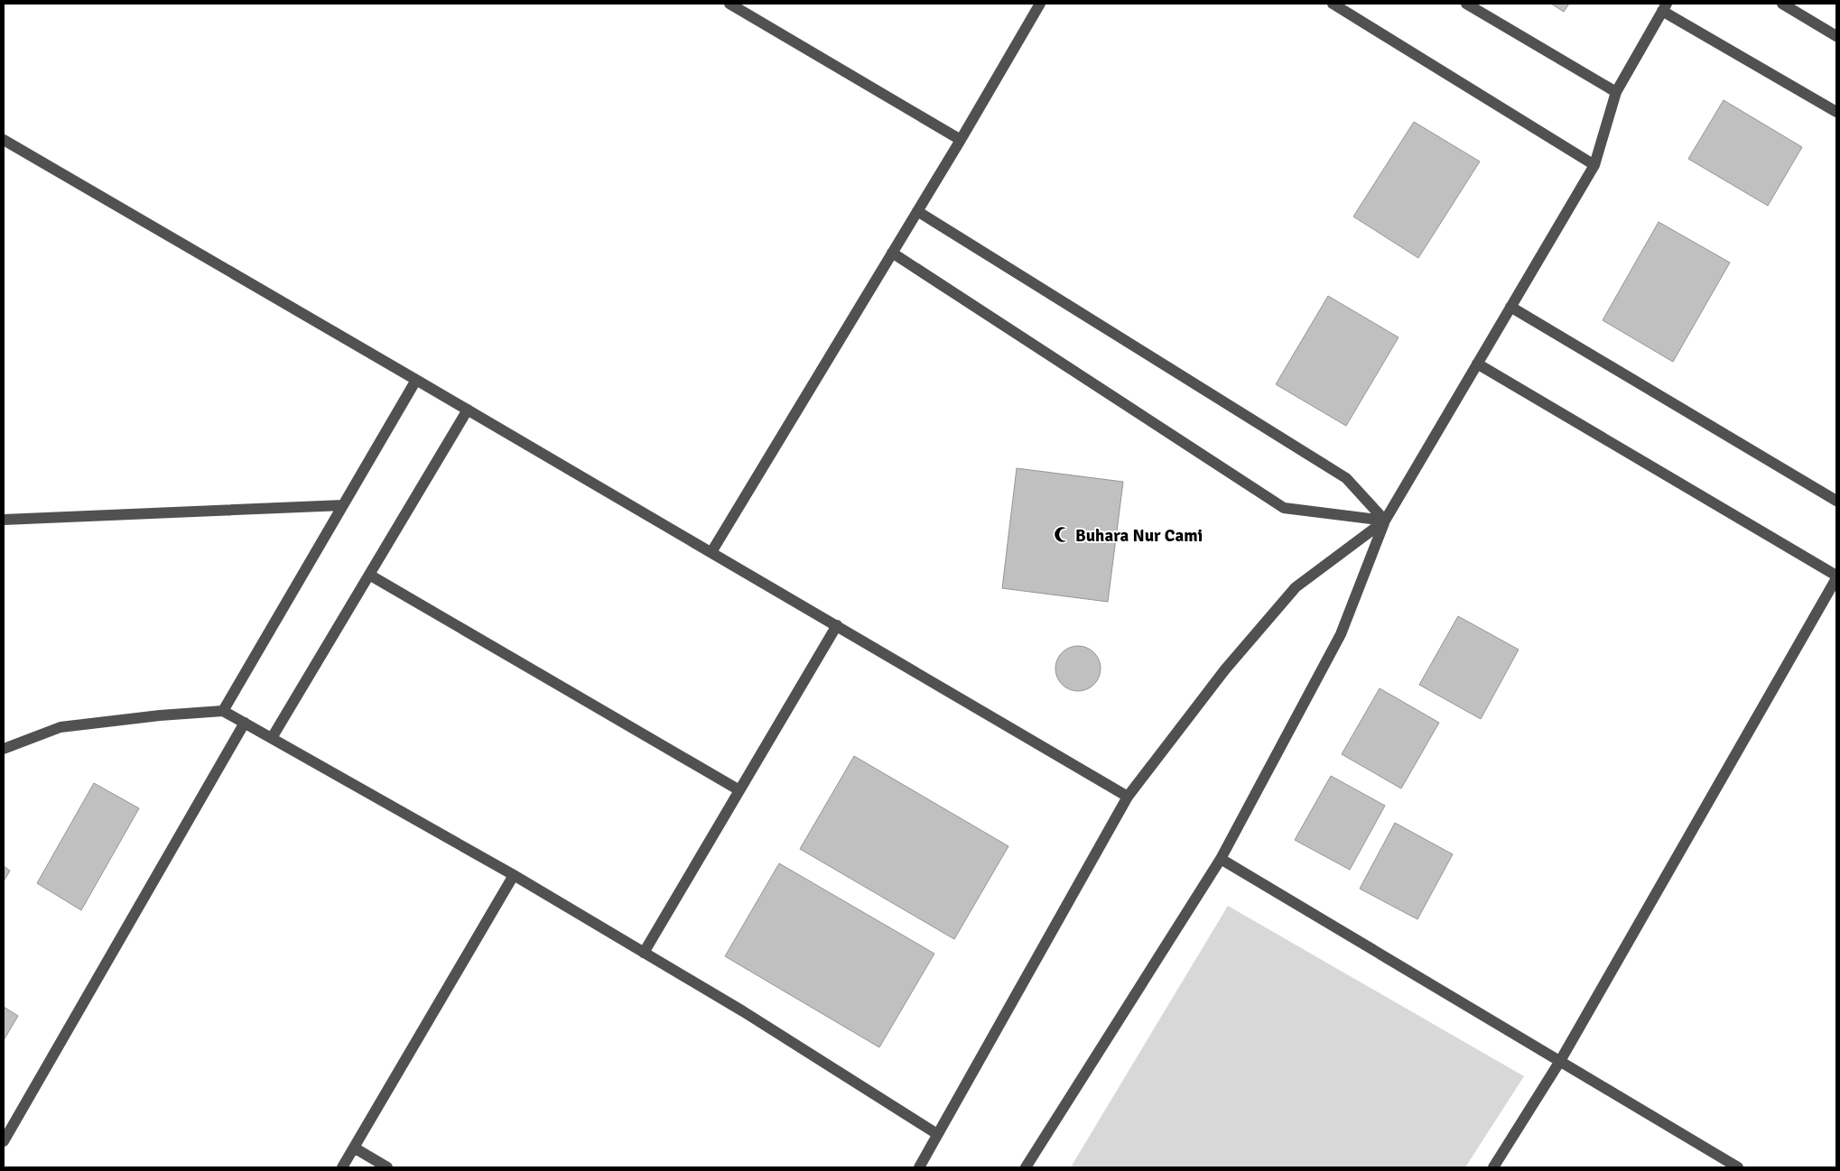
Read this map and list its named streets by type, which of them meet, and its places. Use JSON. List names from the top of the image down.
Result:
{
  "places": {
    "mosque": ["Buhara Nur Cami"]
  }
}
